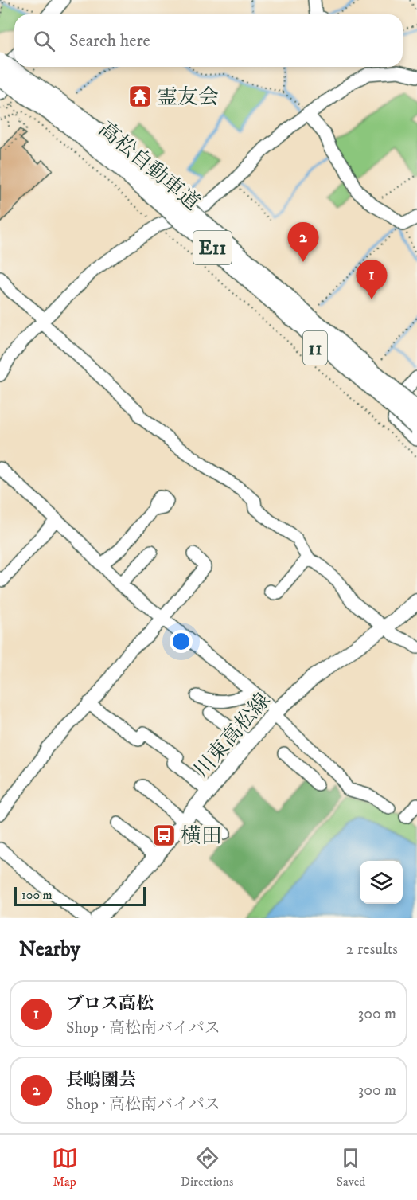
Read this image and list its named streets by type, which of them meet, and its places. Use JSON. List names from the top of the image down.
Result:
{
  "streets": {
    "highway": ["高松自動車道", "E11", "11"],
    "main road": ["川東高松線"]
  },
  "crossings": [
    ["高松自動車道", "11"]
  ],
  "places": {
    "temple": ["霊友会"],
    "bus stop": ["横田"]
  },
  "scale_bar": "100 m",
  "page": {
    "search": "Search here",
    "pins": ["2", "1"],
    "scale": "100 m",
    "heading": ["Nearby", "2 results"],
    "list": [
      {
        "mark": "1",
        "name": "ブロス高松",
        "note": "Shop · 高松南バイパス",
        "value": "300 m"
      },
      {
        "mark": "2",
        "name": "長嶋園芸",
        "note": "Shop · 高松南バイパス",
        "value": "300 m"
      }
    ],
    "nav": ["Map", "Directions", "Saved"]
  }
}
